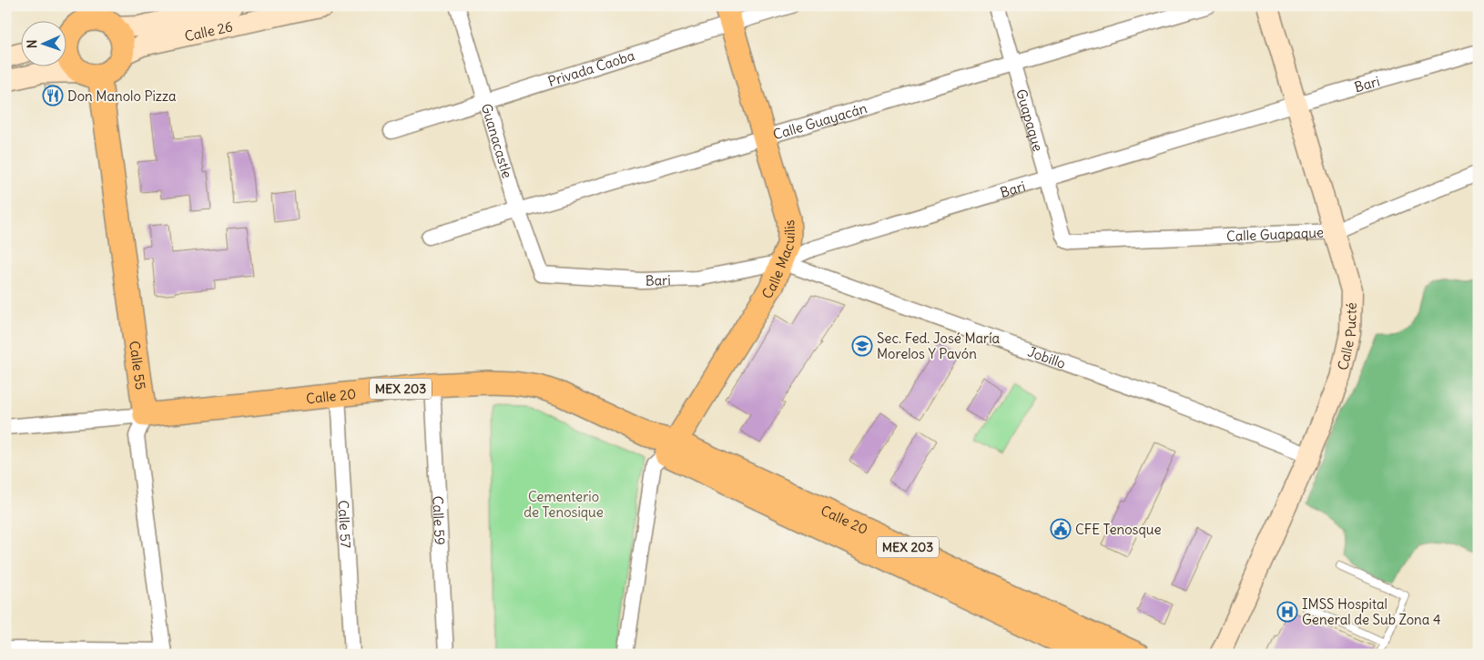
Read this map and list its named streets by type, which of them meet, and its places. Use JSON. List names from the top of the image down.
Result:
{
  "streets": {
    "main road": [
      "Calle Macuilis",
      "Calle 55",
      "MEX 203",
      "Calle 20"
    ],
    "street": [
      "Calle 26",
      "Privada Caoba",
      "Bari",
      "Guapaque",
      "Calle Guayacán",
      "Guanacastle",
      "Calle Guapaque",
      "Calle Pucté",
      "Jobillo",
      "Calle 59",
      "Calle 57"
    ]
  },
  "crossings": [
    ["Privada Caoba", "Guanacastle"],
    ["Privada Caoba", "Calle Macuilis"],
    ["Bari", "Guapaque"],
    ["Bari", "Guanacastle"],
    ["Bari", "Calle Macuilis"],
    ["Bari", "Calle Pucté"],
    ["Bari", "Jobillo"],
    ["Guapaque", "Calle Guayacán"],
    ["Guapaque", "Calle Guapaque"],
    ["Calle Guayacán", "Guanacastle"],
    ["Calle Guayacán", "Calle Macuilis"],
    ["Calle Guapaque", "Calle Pucté"],
    ["Calle Macuilis", "Jobillo"],
    ["Calle Macuilis", "Calle 20"],
    ["Calle Pucté", "Jobillo"],
    ["Calle 55", "Calle 20"],
    ["Calle 20", "Calle 59"],
    ["Calle 20", "Calle 57"]
  ],
  "parks": ["Cementerio de Tenosique"],
  "places": {
    "restaurant": ["Don Manolo Pizza"],
    "school or university": ["Sec. Fed. José María Morelos Y Pavón"],
    "public building": ["CFE Tenosque"],
    "hospital": ["IMSS Hospital General de Sub Zona 4"]
  },
  "north": "left"
}
